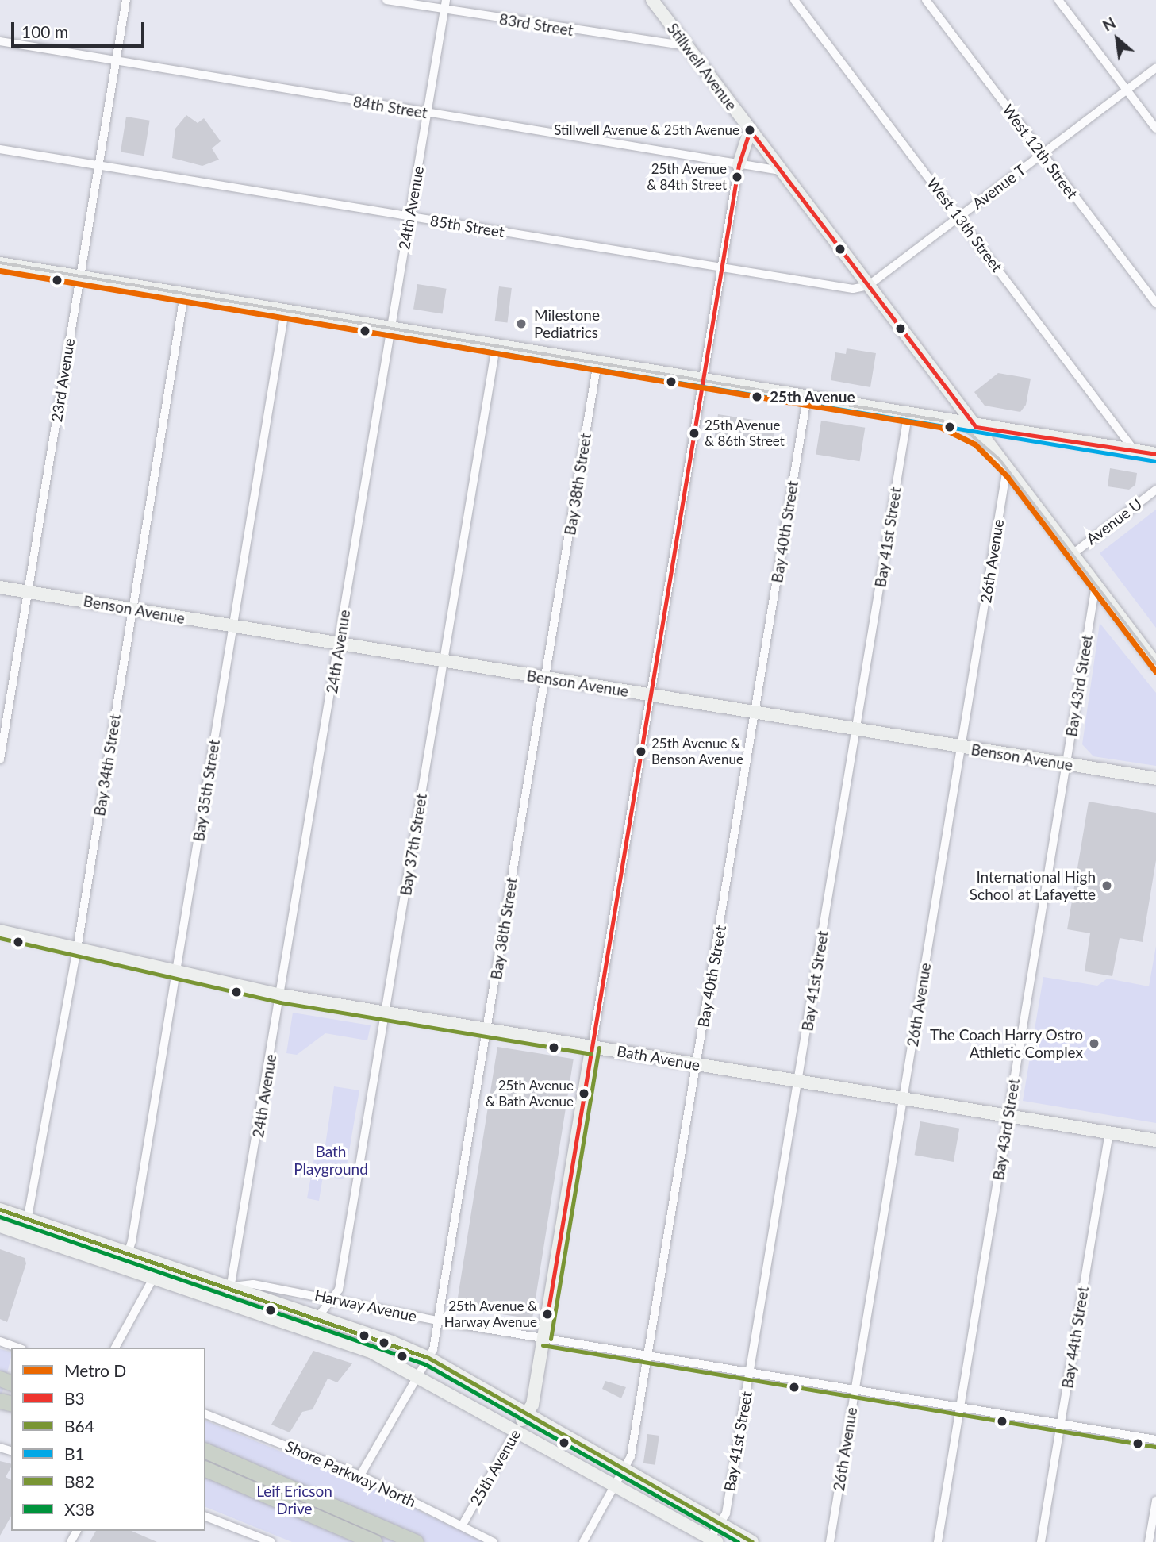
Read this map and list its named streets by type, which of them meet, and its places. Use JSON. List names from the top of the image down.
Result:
{
  "streets": {
    "main road": [
      "Stillwell Avenue",
      "Benson Avenue",
      "Bath Avenue",
      "25th Avenue"
    ],
    "street": [
      "83rd Street",
      "84th Street",
      "West 12th Street",
      "Avenue T",
      "24th Avenue",
      "West 13th Street",
      "85th Street",
      "23rd Avenue",
      "Bay 38th Street",
      "Avenue U",
      "Bay 40th Street",
      "Bay 41st Street",
      "26th Avenue",
      "Bay 43rd Street",
      "Bay 34th Street",
      "Bay 35th Street",
      "Bay 37th Street",
      "Harway Avenue",
      "Bay 44th Street",
      "Shore Parkway North"
    ]
  },
  "crossings": [
    ["83rd Street", "Stillwell Avenue"],
    ["83rd Street", "24th Avenue"],
    ["Stillwell Avenue", "84th Street"],
    ["Stillwell Avenue", "Avenue T"],
    ["Stillwell Avenue", "85th Street"],
    ["Stillwell Avenue", "Avenue U"],
    ["Stillwell Avenue", "26th Avenue"],
    ["Stillwell Avenue", "Bay 43rd Street"],
    ["Stillwell Avenue", "25th Avenue"],
    ["84th Street", "24th Avenue"],
    ["84th Street", "23rd Avenue"],
    ["84th Street", "25th Avenue"],
    ["West 12th Street", "Avenue T"],
    ["Avenue T", "West 13th Street"],
    ["Avenue T", "85th Street"],
    ["24th Avenue", "85th Street"],
    ["24th Avenue", "Benson Avenue"],
    ["24th Avenue", "Bath Avenue"],
    ["24th Avenue", "Harway Avenue"],
    ["85th Street", "23rd Avenue"],
    ["85th Street", "25th Avenue"],
    ["23rd Avenue", "Benson Avenue"],
    ["Bay 38th Street", "Benson Avenue"],
    ["Bay 38th Street", "Bath Avenue"],
    ["Bay 38th Street", "Harway Avenue"],
    ["Bay 38th Street", "Shore Parkway North"],
    ["Bay 40th Street", "Benson Avenue"],
    ["Bay 40th Street", "Bath Avenue"],
    ["Bay 40th Street", "Harway Avenue"],
    ["Bay 41st Street", "Benson Avenue"],
    ["Bay 41st Street", "Bath Avenue"],
    ["Bay 41st Street", "Harway Avenue"],
    ["26th Avenue", "Benson Avenue"],
    ["26th Avenue", "Bath Avenue"],
    ["26th Avenue", "Harway Avenue"],
    ["Benson Avenue", "Bay 43rd Street"],
    ["Benson Avenue", "Bay 34th Street"],
    ["Benson Avenue", "Bay 35th Street"],
    ["Benson Avenue", "Bay 37th Street"],
    ["Benson Avenue", "25th Avenue"],
    ["Bay 43rd Street", "Bath Avenue"],
    ["Bay 43rd Street", "Harway Avenue"],
    ["Bay 34th Street", "Bath Avenue"],
    ["Bay 35th Street", "Bath Avenue"],
    ["Bay 37th Street", "Bath Avenue"],
    ["Bay 37th Street", "Harway Avenue"],
    ["Bath Avenue", "Bay 44th Street"],
    ["Bath Avenue", "25th Avenue"],
    ["Harway Avenue", "Bay 44th Street"],
    ["Harway Avenue", "25th Avenue"],
    ["25th Avenue", "Shore Parkway North"]
  ],
  "parks": ["Bath Playground", "Leif Ericson Drive"],
  "places": [
    "Stillwell Avenue & 25th Avenue",
    "25th Avenue & 84th Street",
    "Milestone Pediatrics",
    "25th Avenue",
    "25th Avenue & 86th Street",
    "25th Avenue & Benson Avenue",
    "International High School at Lafayette",
    "The Coach Harry Ostro Athletic Complex",
    "25th Avenue & Bath Avenue",
    "25th Avenue & Harway Avenue"
  ],
  "lines": [
    "transit line B3",
    "metro line D",
    "transit line B1",
    "transit line B64",
    "transit line B82",
    "transit line X38"
  ],
  "legend": [
    "Metro D",
    "B3",
    "B64",
    "B1",
    "B82",
    "X38"
  ],
  "scale_bar": "100 m",
  "north": "top left"
}
